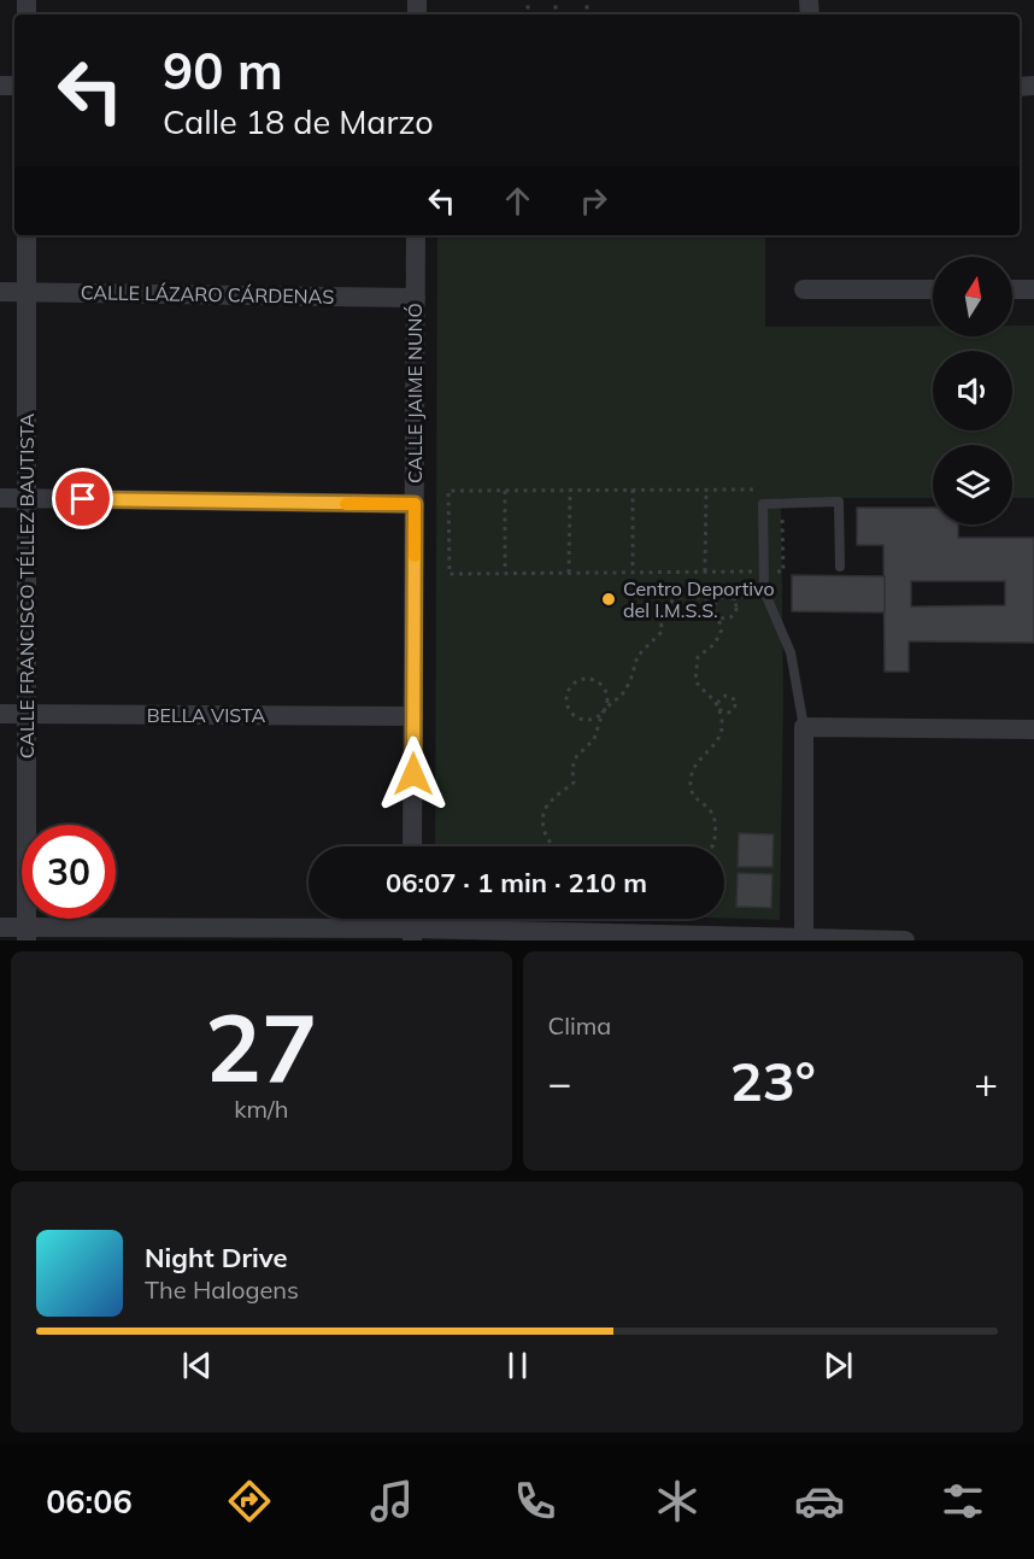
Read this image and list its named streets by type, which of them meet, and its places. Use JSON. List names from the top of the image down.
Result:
{
  "streets": {
    "street": [
      "CALLE LÁZARO CÁRDENAS",
      "CALLE JAIME NUNÓ",
      "CALLE FRANCISCO TÉLLEZ BAUTISTA",
      "BELLA VISTA"
    ]
  },
  "crossings": [
    ["CALLE LÁZARO CÁRDENAS", "CALLE JAIME NUNÓ"],
    ["CALLE LÁZARO CÁRDENAS", "CALLE FRANCISCO TÉLLEZ BAUTISTA"],
    ["CALLE JAIME NUNÓ", "BELLA VISTA"],
    ["CALLE FRANCISCO TÉLLEZ BAUTISTA", "BELLA VISTA"]
  ],
  "places": ["Centro Deportivo del I.M.S.S."],
  "north": "top",
  "page": {
    "turn": ["90 m", "Calle 18 de Marzo"],
    "limit": "30",
    "trip": "06:07 · 1 min · 210 m",
    "tile": [
      ["27", "km/h"],
      "Clima"
    ],
    "heat": ["−", "23°", "+"],
    "song": ["Night Drive", "The Halogens"],
    "tabs": "06:06"
  }
}
